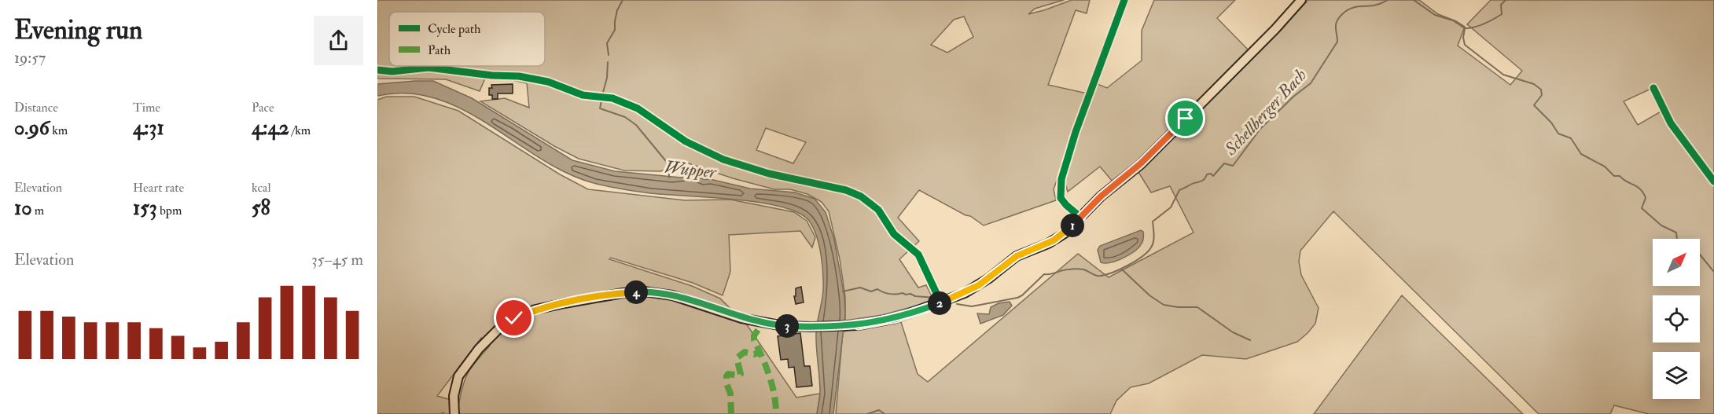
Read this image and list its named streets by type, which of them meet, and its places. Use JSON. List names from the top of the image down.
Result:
{
  "water": ["Schellberger Bach", "Wupper"],
  "legend": ["Cycle path", "Path"],
  "north": "top right",
  "page": {
    "heading": ["Evening run", "19:57"],
    "stats": [
      ["Distance", "0.96 km"],
      ["Time", "4:31"],
      ["Pace", "4:42 /km"],
      ["Elevation", "10 m"],
      ["Heart rate", "153 bpm"],
      ["kcal", "58"]
    ],
    "pins": [
      "1",
      "4",
      "2",
      "3"
    ],
    "chart": ["Elevation", "35–45 m"]
  }
}
